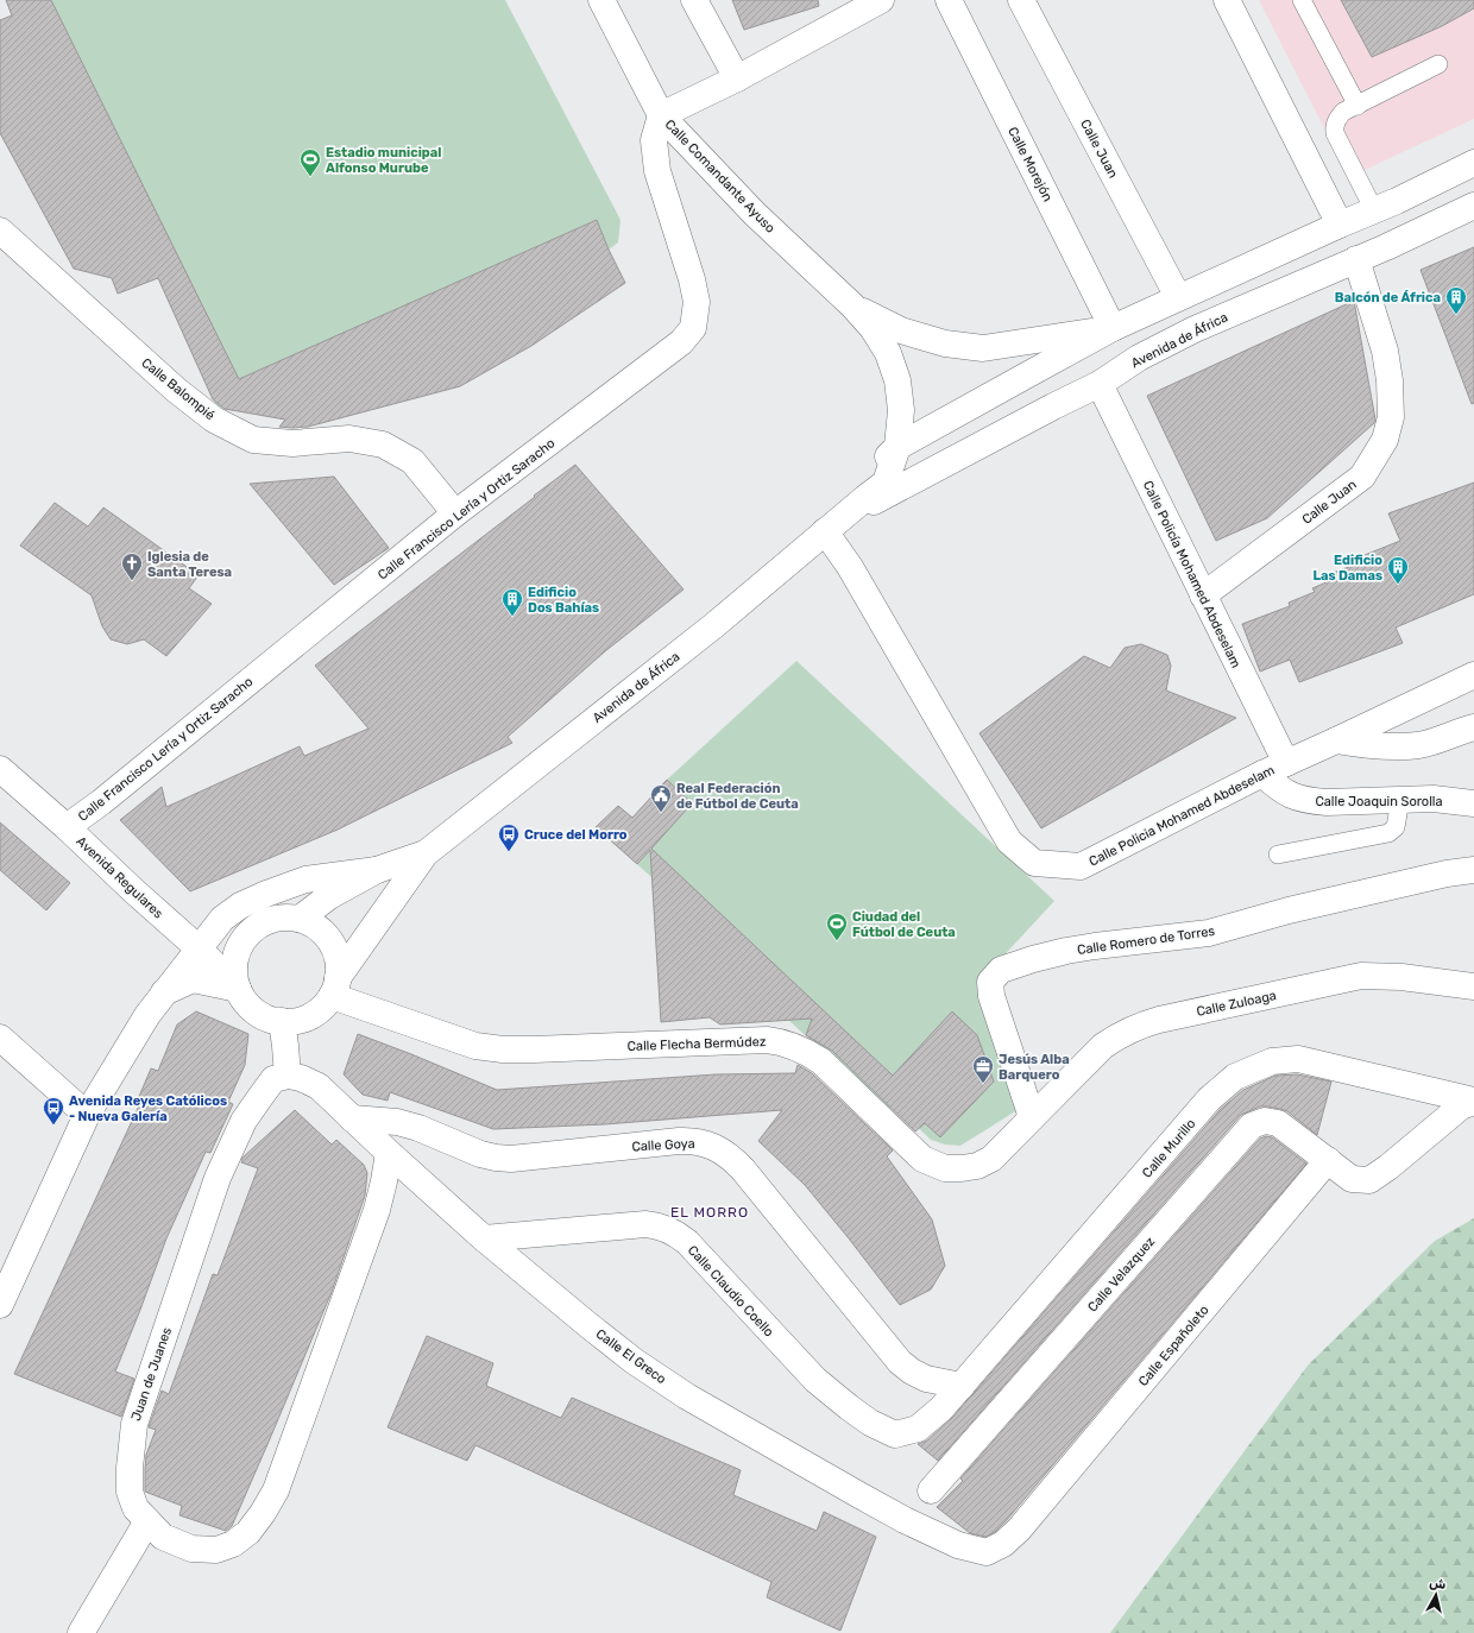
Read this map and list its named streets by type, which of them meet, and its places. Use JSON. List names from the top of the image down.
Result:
{
  "streets": {
    "street": [
      "Calle Juan",
      "Calle Morejón",
      "Calle Comandante Ayuso",
      "Avenida de África",
      "Calle Balompié",
      "Calle Francisco Lería y Ortiz Saracho",
      "Calle Policía Mohamed Abdeselam",
      "Calle Joaquin Sorolla",
      "Calle Policia Mohamed Abdeselam",
      "Avenida Regulares",
      "Calle Romero de Torres",
      "Calle Zuloaga",
      "Calle Flecha Bermúdez",
      "Calle Goya",
      "Calle Murillo",
      "Calle Velazquez",
      "Calle Claudio Coello",
      "Calle Españoleto",
      "Calle El Greco",
      "Juan de Juanes"
    ]
  },
  "crossings": [
    ["Calle Juan", "Avenida de África"],
    ["Calle Juan", "Calle Policía Mohamed Abdeselam"],
    ["Calle Morejón", "Calle Comandante Ayuso"],
    ["Calle Comandante Ayuso", "Avenida de África"],
    ["Calle Comandante Ayuso", "Calle Francisco Lería y Ortiz Saracho"],
    ["Avenida de África", "Calle Policía Mohamed Abdeselam"],
    ["Avenida de África", "Calle Policia Mohamed Abdeselam"],
    ["Avenida de África", "Avenida Regulares"],
    ["Avenida de África", "Calle Flecha Bermúdez"],
    ["Calle Balompié", "Calle Francisco Lería y Ortiz Saracho"],
    ["Calle Francisco Lería y Ortiz Saracho", "Avenida Regulares"],
    ["Calle Policía Mohamed Abdeselam", "Calle Joaquin Sorolla"],
    ["Calle Policía Mohamed Abdeselam", "Calle Policia Mohamed Abdeselam"],
    ["Calle Joaquin Sorolla", "Calle Policia Mohamed Abdeselam"],
    ["Avenida Regulares", "Calle Flecha Bermúdez"],
    ["Calle Romero de Torres", "Calle Zuloaga"],
    ["Calle Romero de Torres", "Calle Flecha Bermúdez"],
    ["Calle Zuloaga", "Calle Flecha Bermúdez"],
    ["Calle Goya", "Calle Murillo"],
    ["Calle Goya", "Calle El Greco"],
    ["Calle Murillo", "Calle Velazquez"],
    ["Calle Murillo", "Calle Claudio Coello"],
    ["Calle Velazquez", "Calle Españoleto"],
    ["Calle Claudio Coello", "Calle El Greco"],
    ["Calle Españoleto", "Calle El Greco"],
    ["Calle El Greco", "Juan de Juanes"]
  ],
  "districts": ["EL MORRO"],
  "places": {
    "sports": ["Estadio municipal Alfonso Murube", "Ciudad del Fútbol de Ceuta"],
    "building": ["Balcón de África", "Edificio Las Damas", "Edificio Dos Bahías"],
    "church": ["Iglesia de Santa Teresa"],
    "public building": ["Real Federación de Fútbol de Ceuta"],
    "bus stop": ["Cruce del Morro", "Avenida Reyes Católicos - Nueva Galería"],
    "office": ["Jesús Alba Barquero"]
  },
  "north": "top"
}
